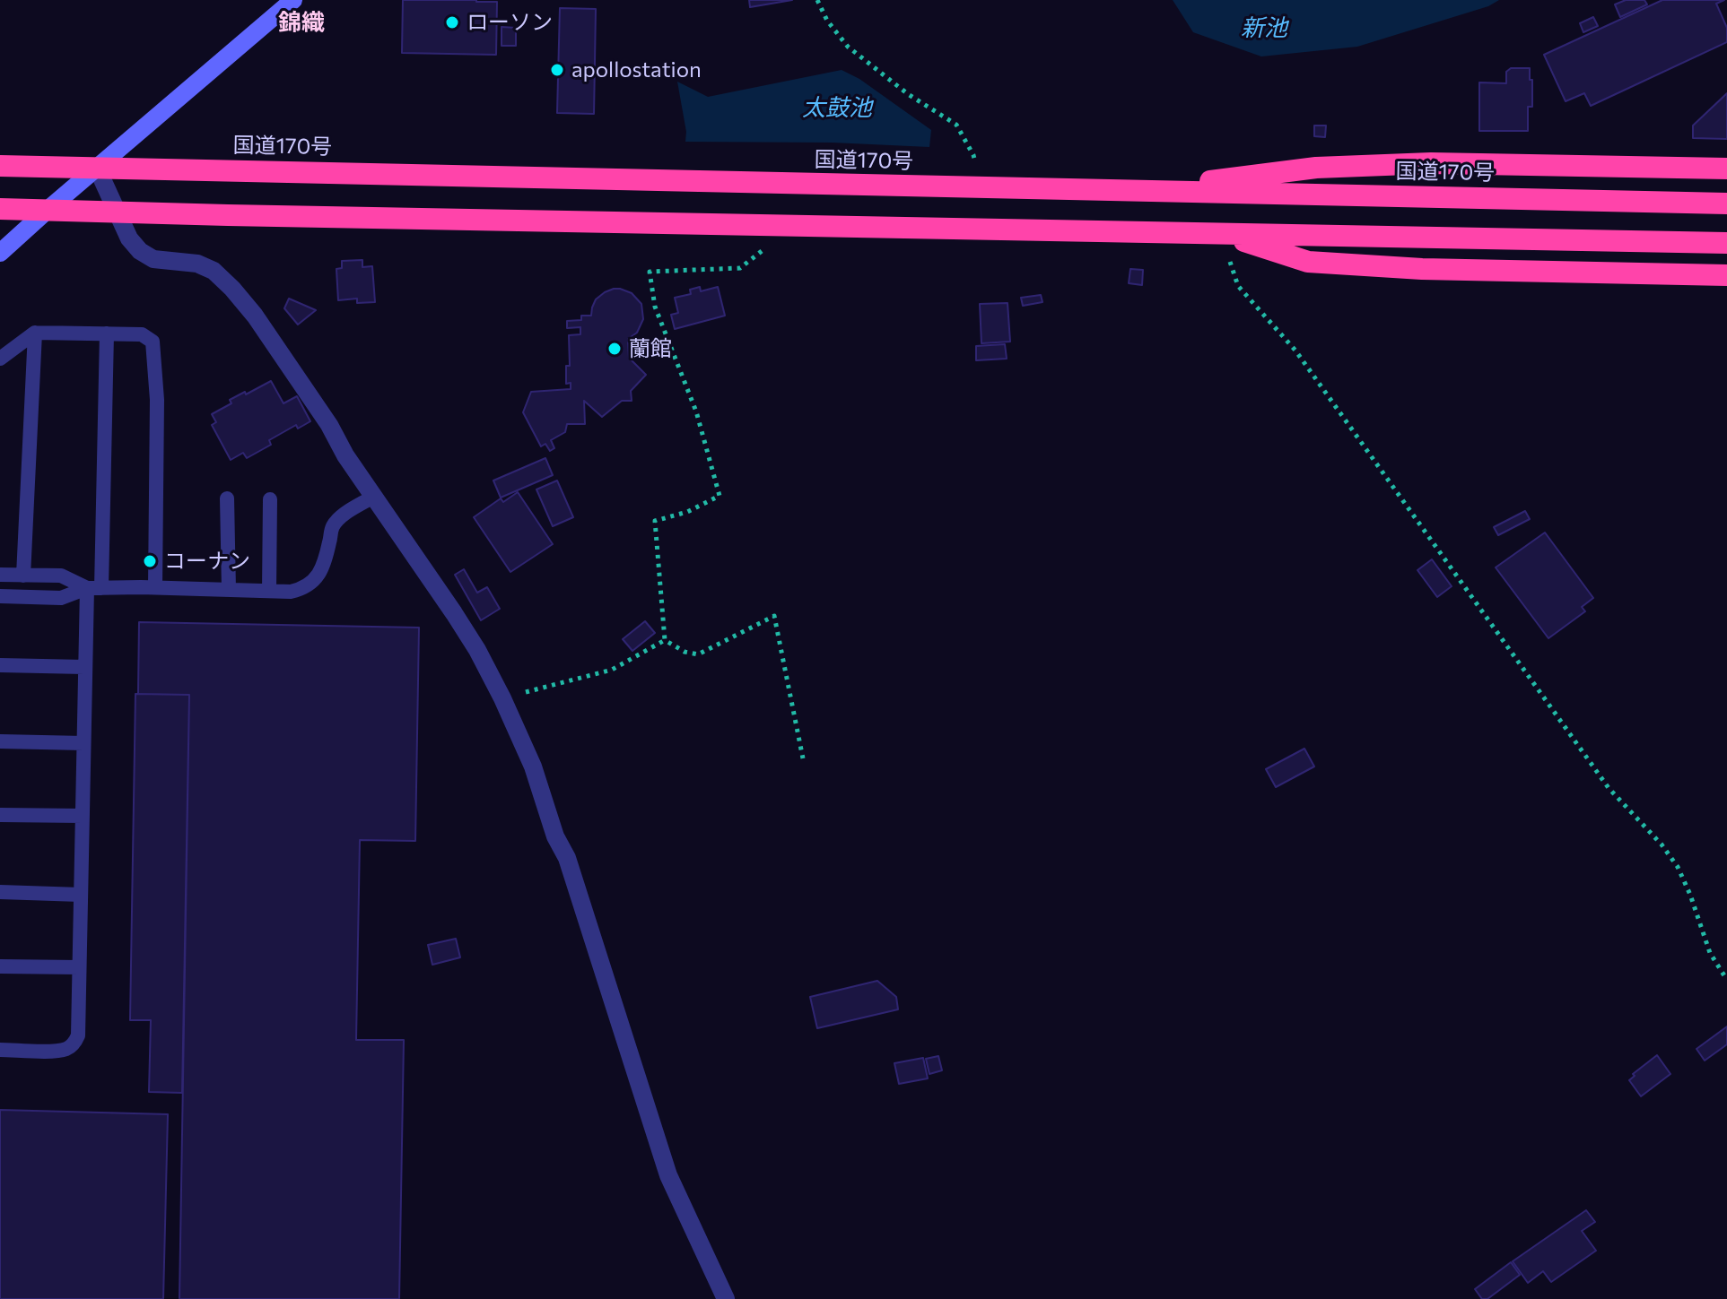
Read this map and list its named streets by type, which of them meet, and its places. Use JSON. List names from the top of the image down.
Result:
{
  "streets": {
    "highway": ["国道170号"]
  },
  "districts": ["錦織"],
  "water": ["新池", "太鼓池"],
  "places": [
    "ローソン",
    "apollostation",
    "蘭館",
    "コーナン"
  ]
}
